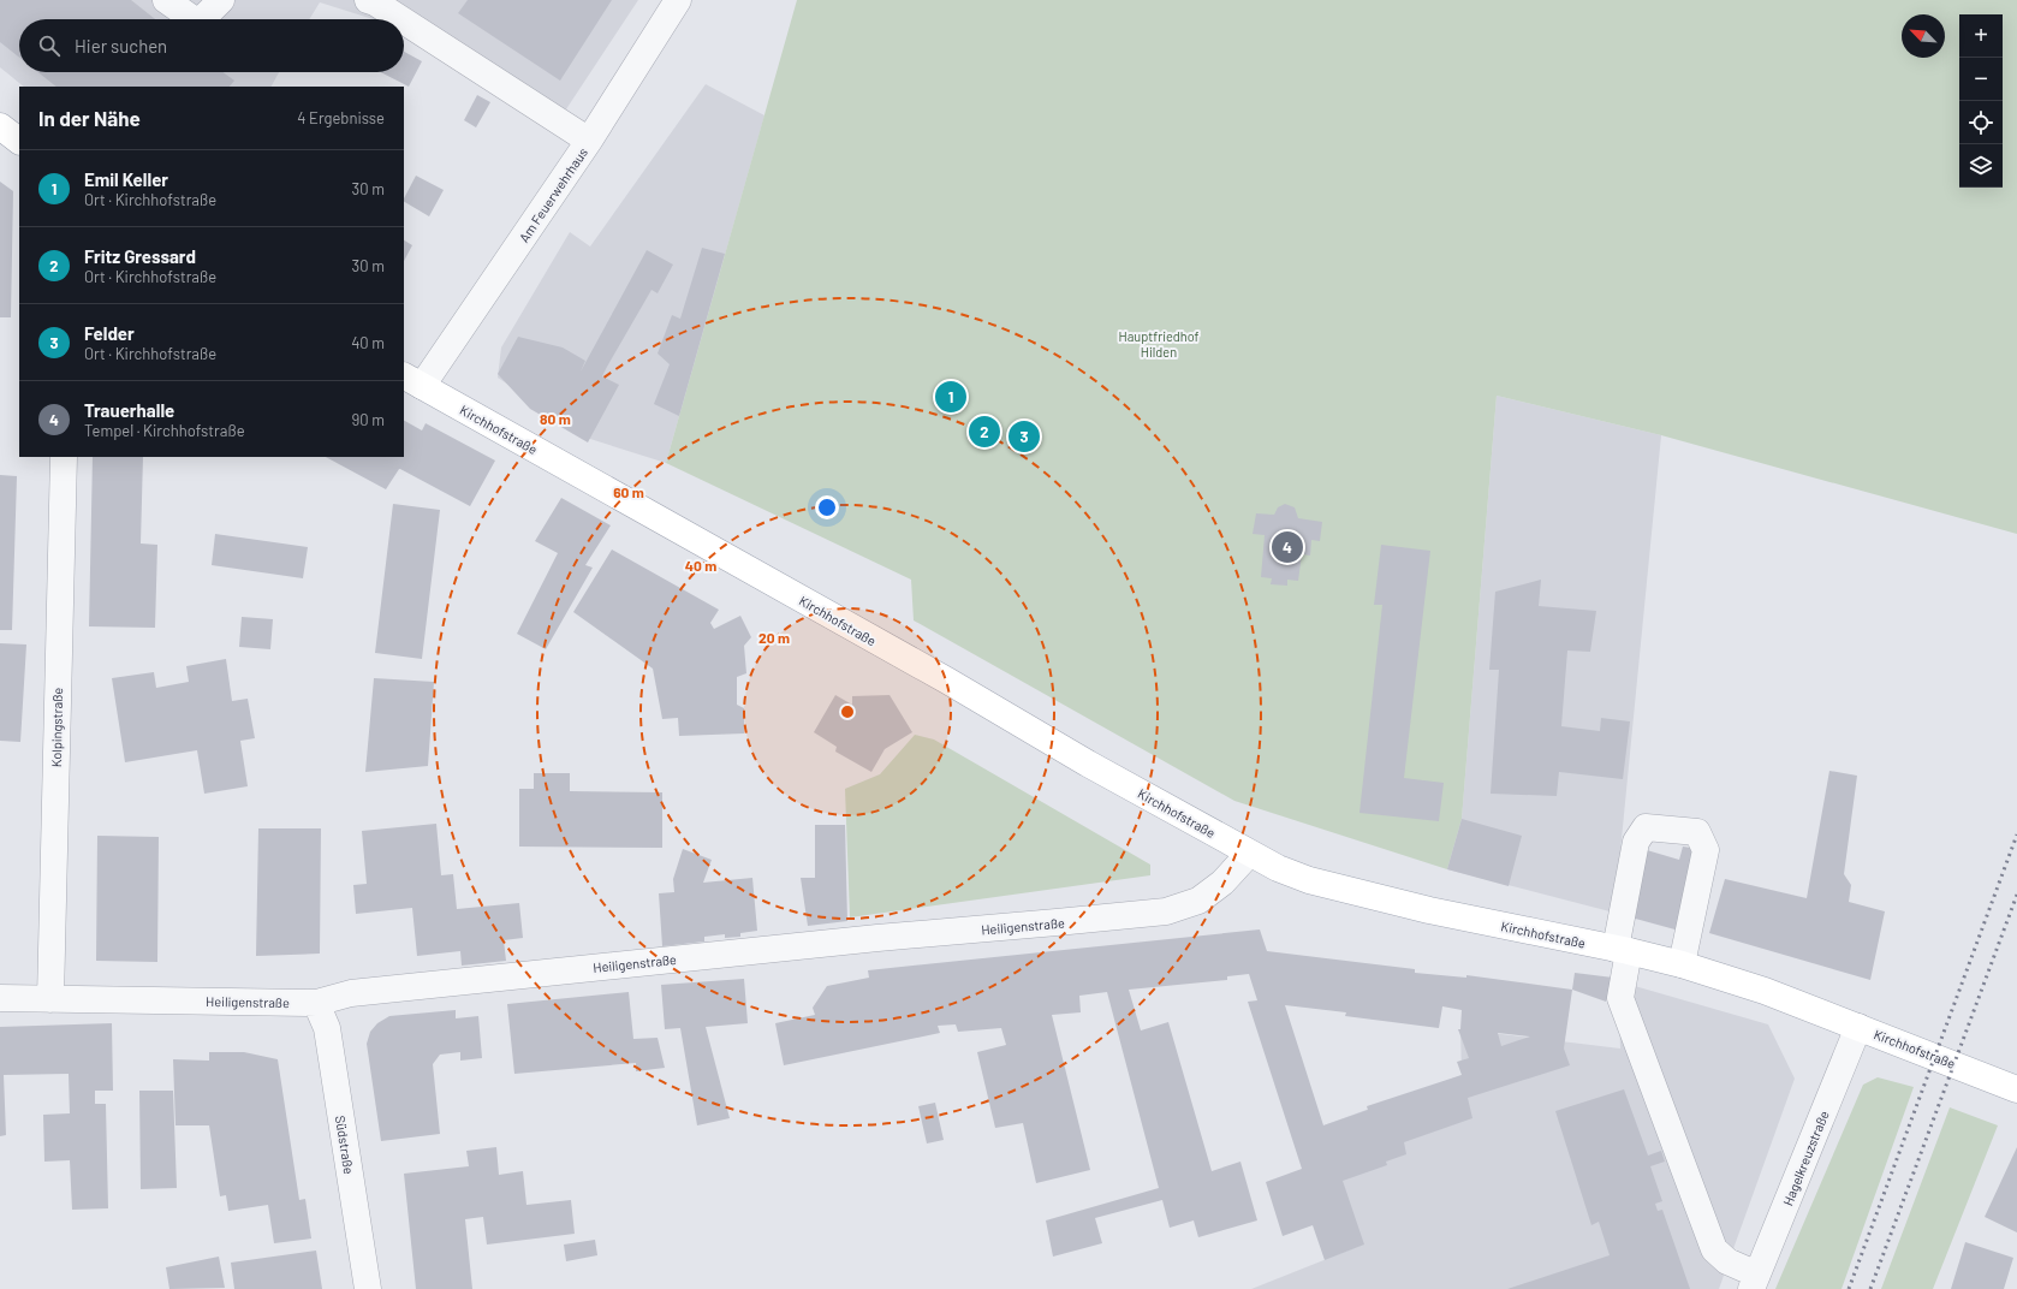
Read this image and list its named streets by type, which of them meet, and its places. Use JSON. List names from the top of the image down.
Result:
{
  "streets": {
    "main road": ["Kirchhofstraße"],
    "street": [
      "Am Feuerwehrhaus",
      "Kolpingstraße",
      "Heiligenstraße",
      "Südstraße",
      "Hagelkreuzstraße"
    ]
  },
  "crossings": [
    ["Am Feuerwehrhaus", "Kirchhofstraße"],
    ["Kirchhofstraße", "Heiligenstraße"],
    ["Kirchhofstraße", "Hagelkreuzstraße"],
    ["Kolpingstraße", "Heiligenstraße"],
    ["Heiligenstraße", "Südstraße"]
  ],
  "parks": ["Hauptfriedhof Hilden"],
  "north": "top left",
  "page": {
    "map_buttons": ["+", "−"],
    "search": "Hier suchen",
    "heading": ["In der Nähe", "4 Ergebnisse"],
    "list": [
      {
        "mark": "1",
        "name": "Emil Keller",
        "note": "Ort · Kirchhofstraße",
        "value": "30 m"
      },
      {
        "mark": "2",
        "name": "Fritz Gressard",
        "note": "Ort · Kirchhofstraße",
        "value": "30 m"
      },
      {
        "mark": "3",
        "name": "Felder",
        "note": "Ort · Kirchhofstraße",
        "value": "40 m"
      },
      {
        "mark": "4",
        "name": "Trauerhalle",
        "note": "Tempel · Kirchhofstraße",
        "value": "90 m"
      }
    ],
    "pins": [
      "1",
      "2",
      "3",
      "4"
    ]
  },
  "rings": [
    "80 m",
    "60 m",
    "40 m",
    "20 m"
  ]
}
